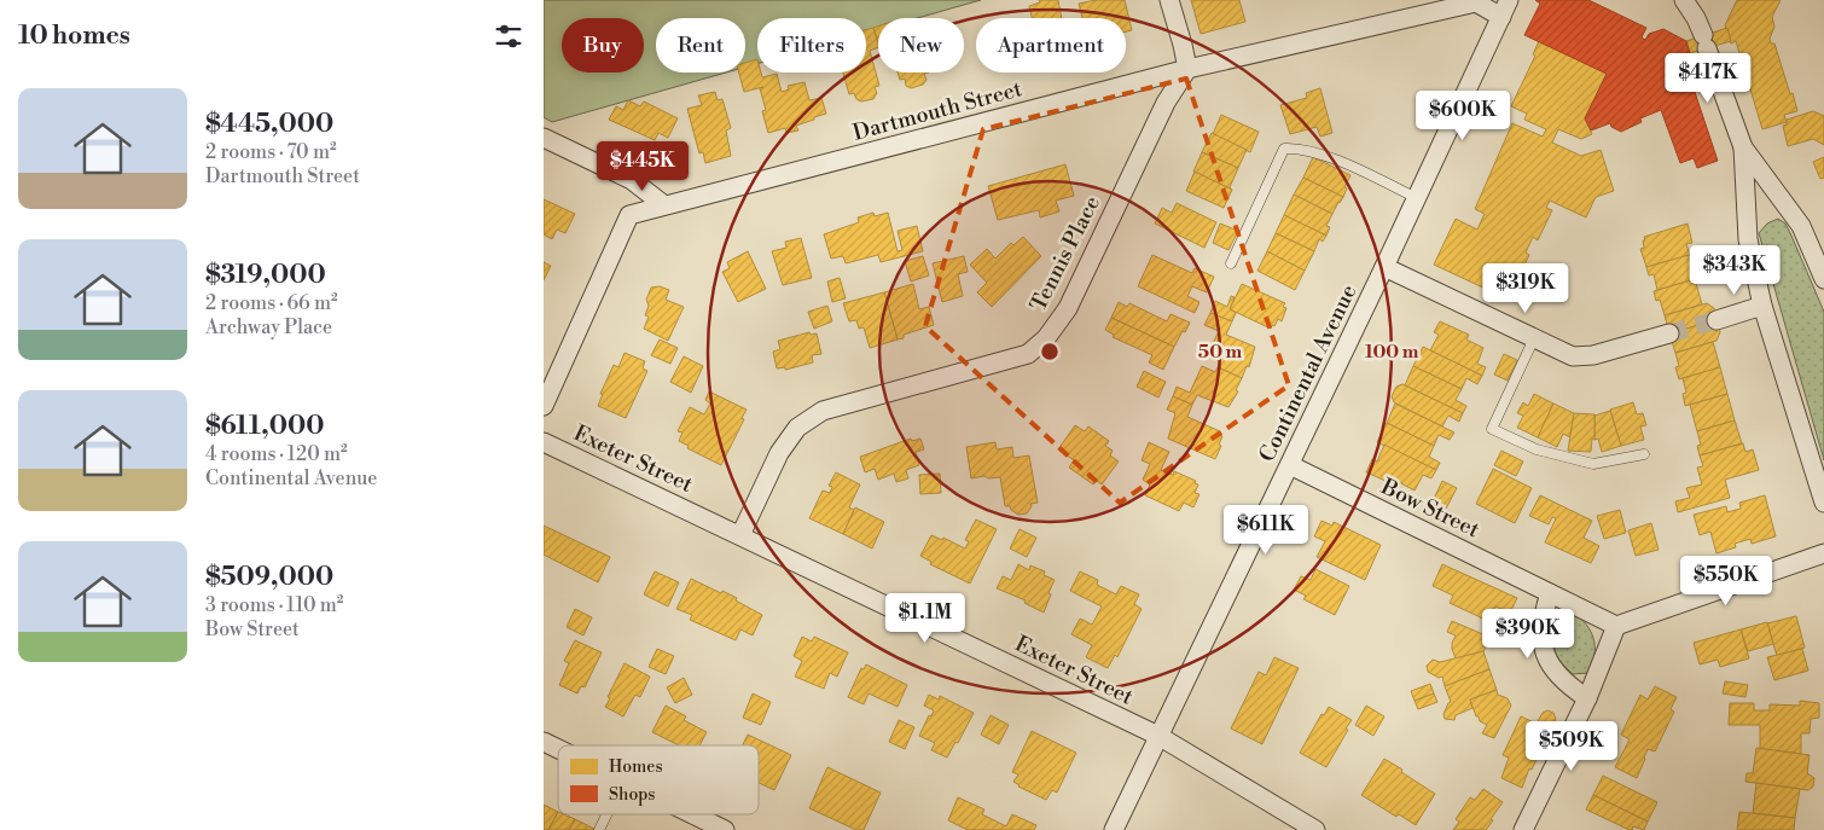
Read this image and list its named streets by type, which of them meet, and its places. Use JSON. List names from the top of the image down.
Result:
{
  "streets": {
    "street": [
      "Dartmouth Street",
      "Tennis Place",
      "Continental Avenue",
      "Exeter Street",
      "Bow Street"
    ]
  },
  "crossings": [
    ["Dartmouth Street", "Tennis Place"],
    ["Dartmouth Street", "Continental Avenue"],
    ["Tennis Place", "Exeter Street"],
    ["Continental Avenue", "Exeter Street"],
    ["Continental Avenue", "Bow Street"]
  ],
  "legend": ["Homes", "Shops"],
  "page": {
    "heading": "10 homes",
    "chip": [
      "Buy",
      "Rent",
      "Filters",
      "New",
      "Apartment"
    ],
    "price": [
      "$417K",
      "$600K",
      "$445K",
      "$343K",
      "$319K",
      "$611K",
      "$550K",
      "$1.1M",
      "$390K",
      "$509K"
    ],
    "list": [
      {
        "name": "$445,000",
        "note": "2 rooms · 70 m² · Dartmouth Street"
      },
      {
        "name": "$319,000",
        "note": "2 rooms · 66 m² · Archway Place"
      },
      {
        "name": "$611,000",
        "note": "4 rooms · 120 m² · Continental Avenue"
      },
      {
        "name": "$509,000",
        "note": "3 rooms · 110 m² · Bow Street"
      }
    ]
  },
  "rings": ["50 m", "100 m"]
}
